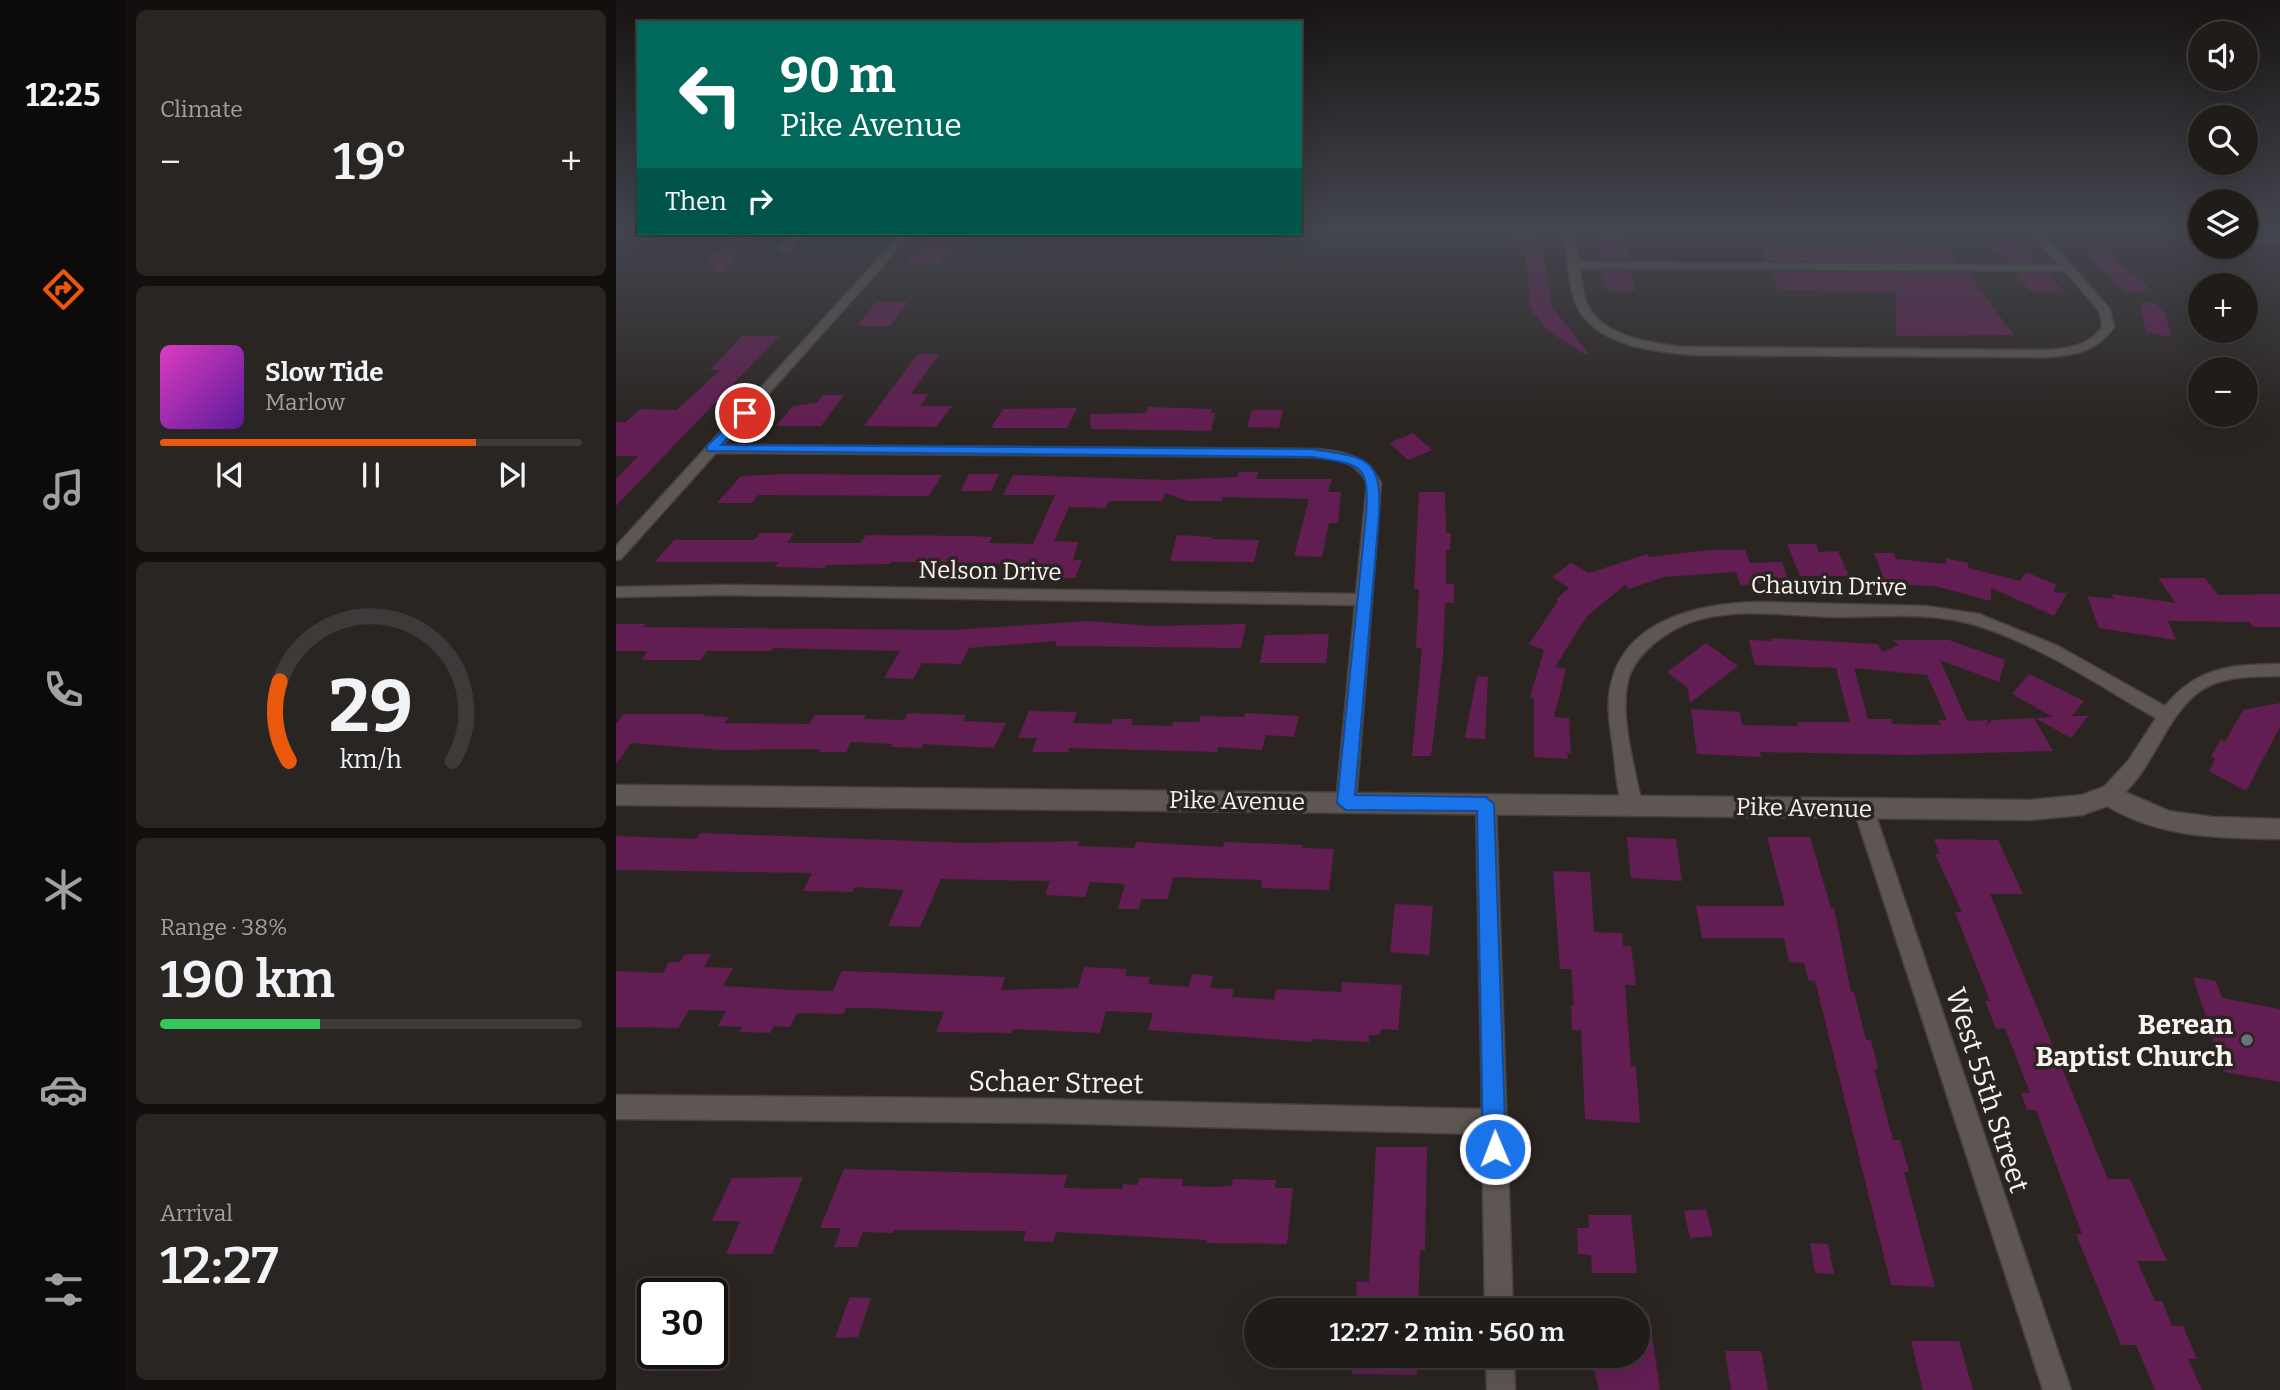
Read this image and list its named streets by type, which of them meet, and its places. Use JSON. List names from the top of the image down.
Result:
{
  "streets": {
    "street": [
      "Nelson Drive",
      "Chauvin Drive",
      "Pike Avenue",
      "Schaer Street",
      "West 55th Street"
    ]
  },
  "crossings": [
    ["Chauvin Drive", "Pike Avenue"],
    ["Pike Avenue", "West 55th Street"]
  ],
  "places": ["Berean Baptist Church"],
  "page": {
    "tabs": "12:25",
    "tile": [
      "Climate",
      ["Range · 38%", "190 km"],
      ["Arrival", "12:27"]
    ],
    "map_buttons": ["+", "−"],
    "turn": ["90 m", "Pike Avenue"],
    "heat": ["−", "19°", "+"],
    "then": "Then",
    "song": ["Slow Tide", "Marlow"],
    "limit": "30",
    "trip": "12:27 · 2 min · 560 m",
    "gauge": ["29", "km/h"]
  }
}
